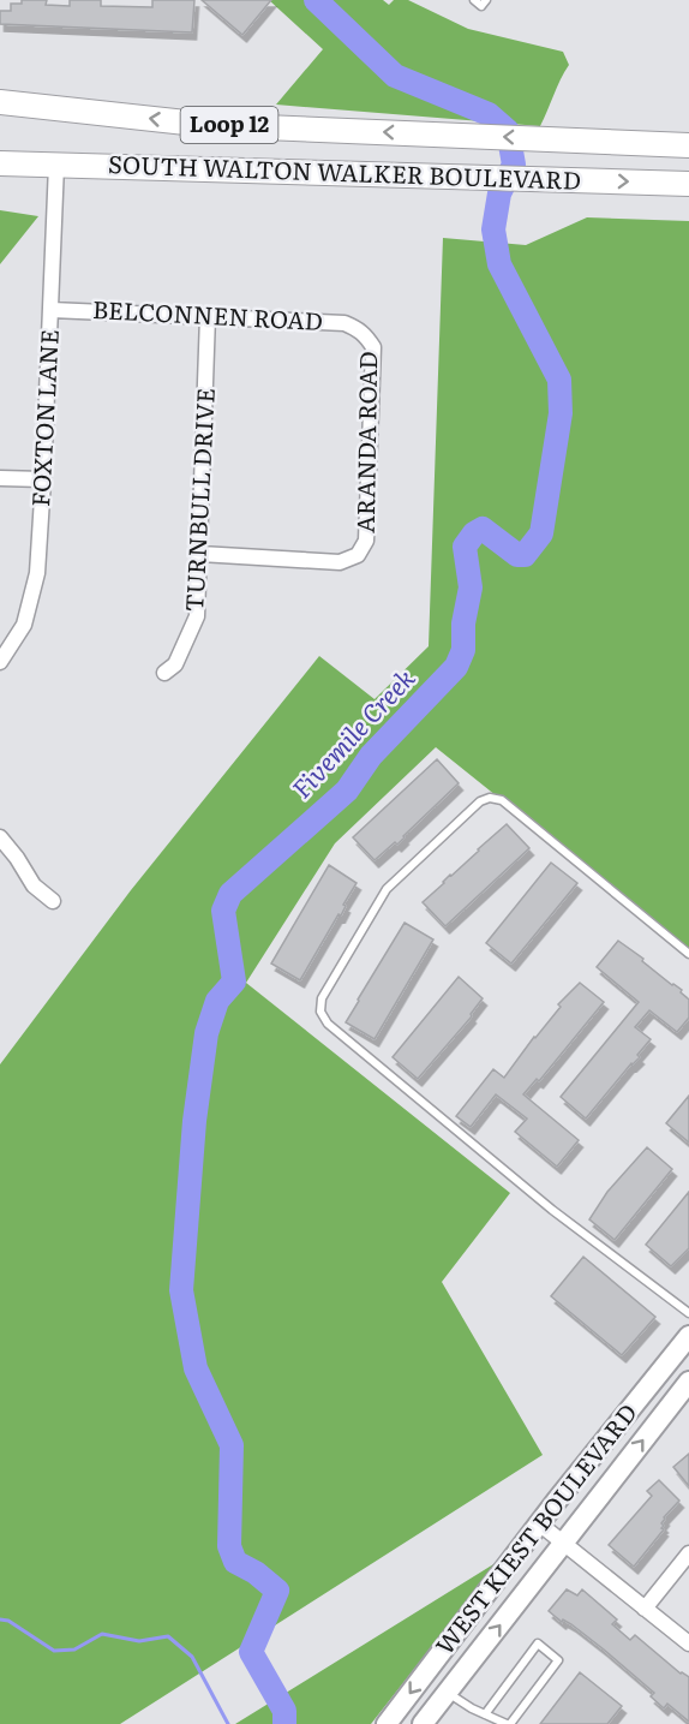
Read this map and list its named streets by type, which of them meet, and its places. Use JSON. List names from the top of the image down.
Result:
{
  "streets": {
    "main road": ["Loop 12", "SOUTH WALTON WALKER BOULEVARD", "WEST KIEST BOULEVARD"],
    "street": [
      "BELCONNEN ROAD",
      "FOXTON LANE",
      "ARANDA ROAD",
      "TURNBULL DRIVE"
    ]
  },
  "crossings": [
    ["SOUTH WALTON WALKER BOULEVARD", "FOXTON LANE"],
    ["BELCONNEN ROAD", "FOXTON LANE"],
    ["BELCONNEN ROAD", "ARANDA ROAD"],
    ["BELCONNEN ROAD", "TURNBULL DRIVE"],
    ["ARANDA ROAD", "TURNBULL DRIVE"]
  ],
  "water": ["Fivemile Creek"]
}
